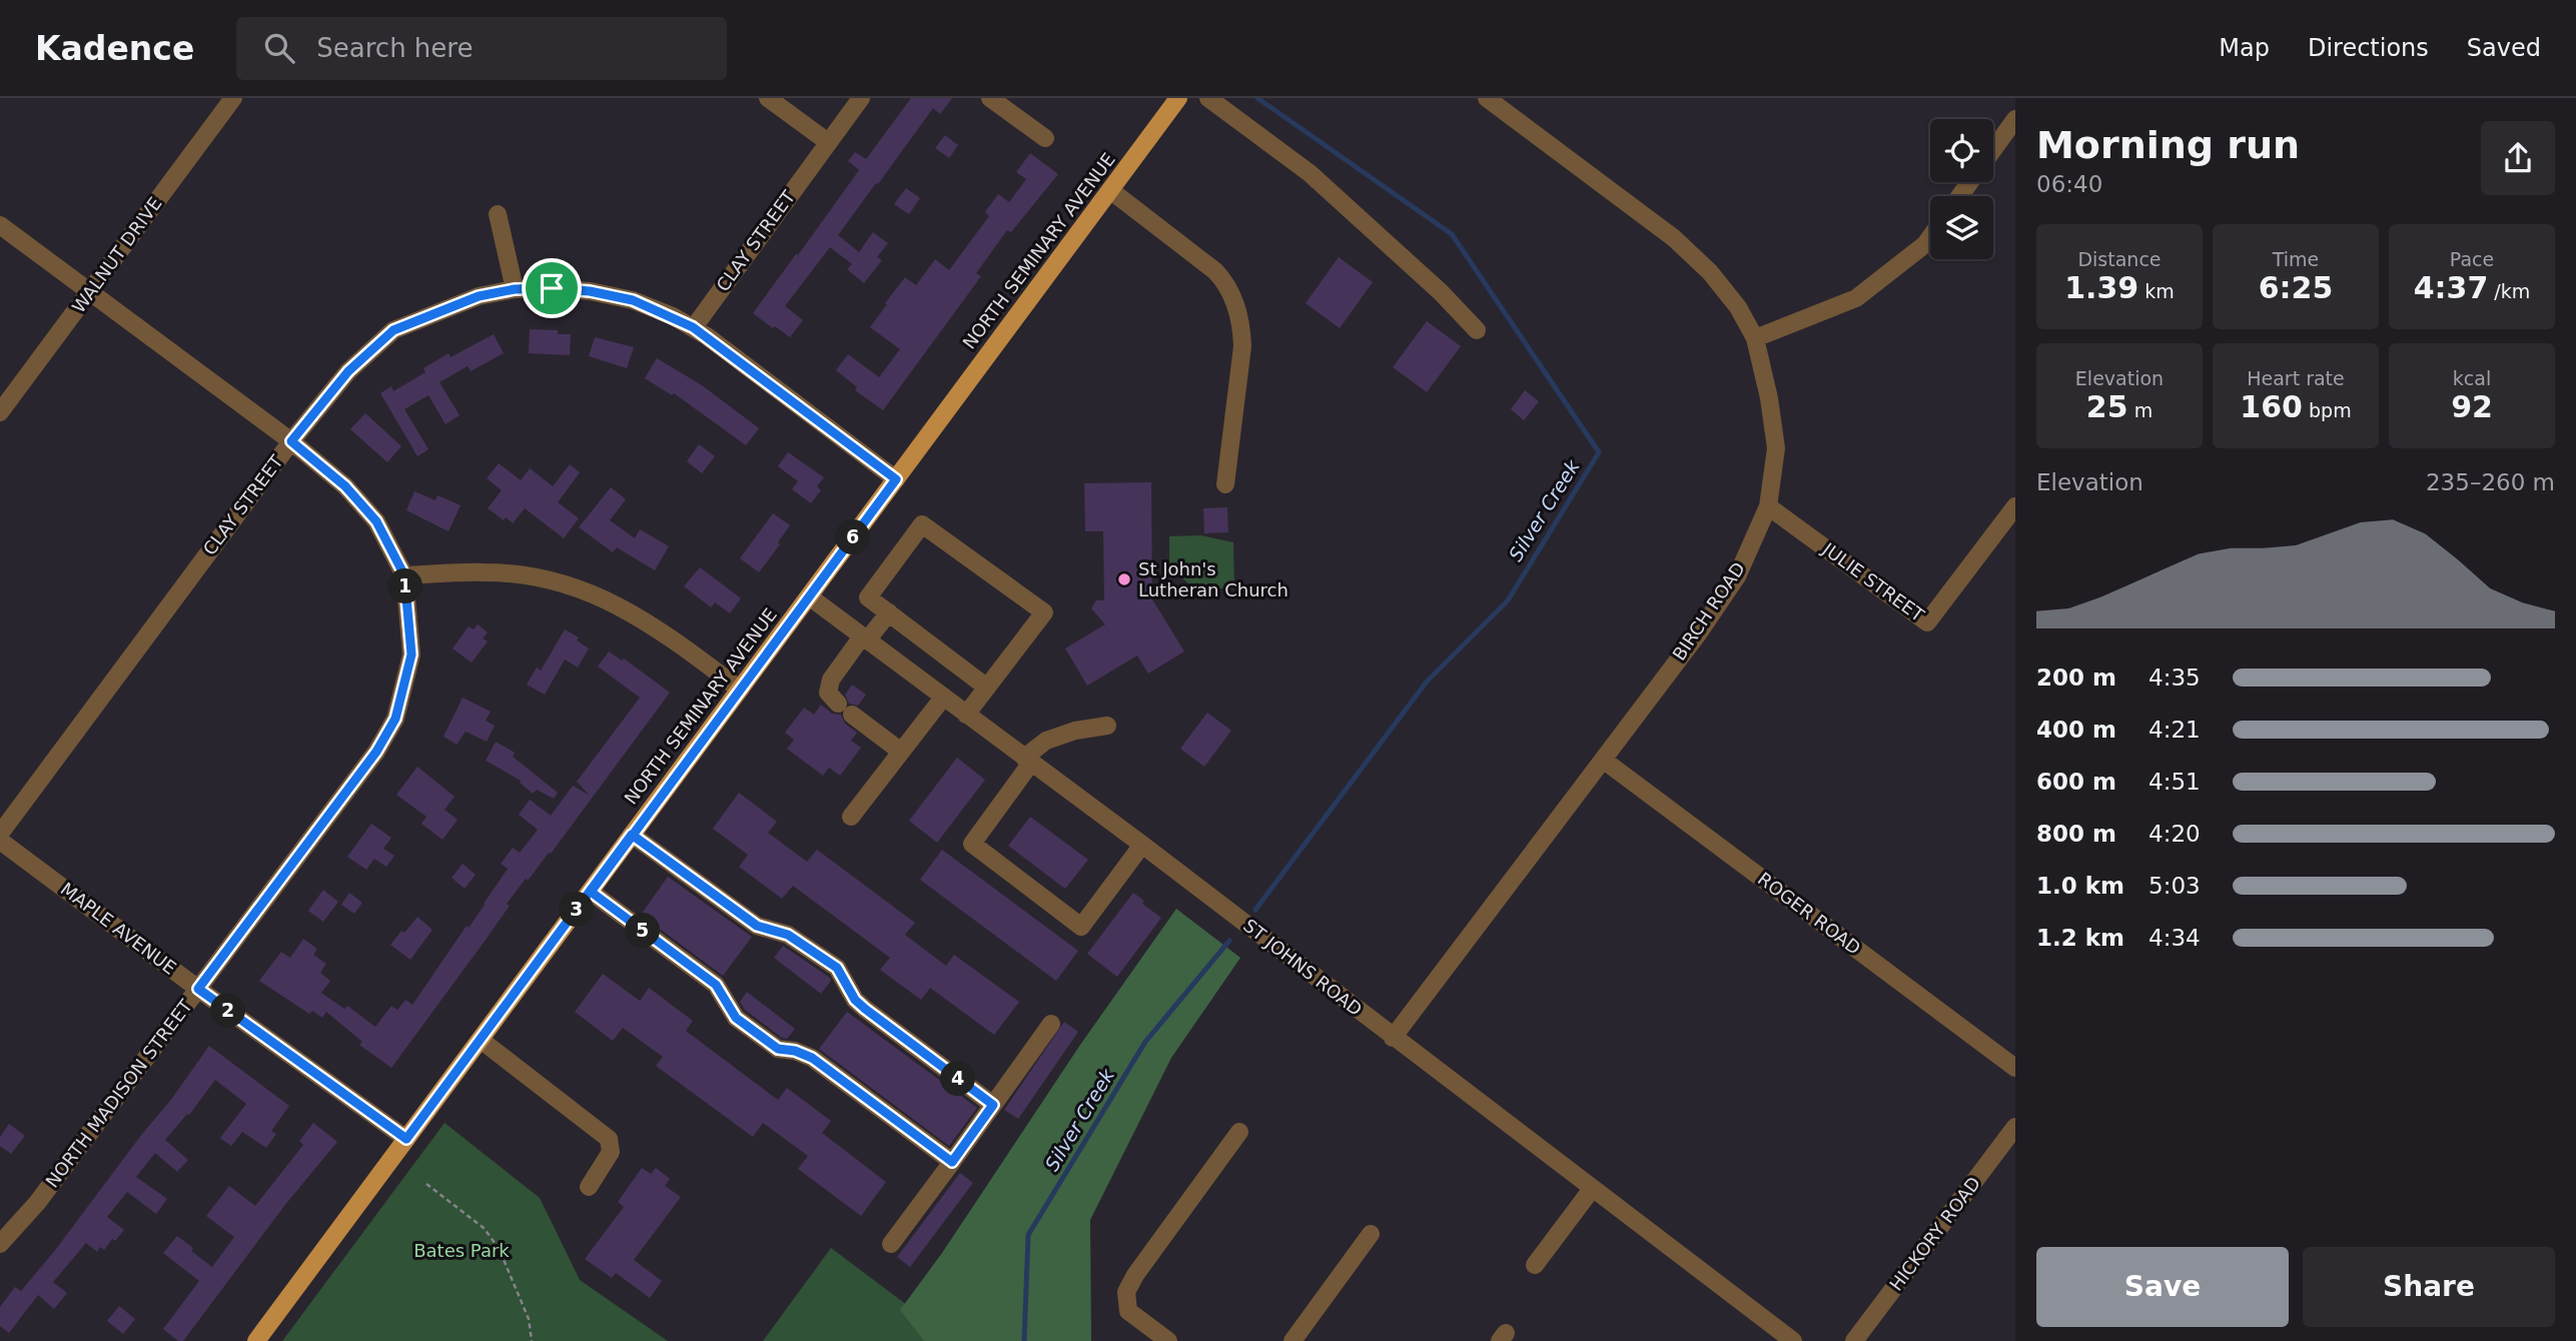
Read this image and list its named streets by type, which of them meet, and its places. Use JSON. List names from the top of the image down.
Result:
{
  "streets": {
    "main road": ["NORTH SEMINARY AVENUE"],
    "street": [
      "CLAY STREET",
      "WALNUT DRIVE",
      "JULIE STREET",
      "BIRCH ROAD",
      "ROGER ROAD",
      "MAPLE AVENUE",
      "ST JOHNS ROAD",
      "NORTH MADISON STREET",
      "HICKORY ROAD"
    ]
  },
  "crossings": [
    ["NORTH SEMINARY AVENUE", "MAPLE AVENUE"],
    ["NORTH SEMINARY AVENUE", "ST JOHNS ROAD"],
    ["JULIE STREET", "BIRCH ROAD"],
    ["BIRCH ROAD", "ROGER ROAD"],
    ["BIRCH ROAD", "ST JOHNS ROAD"],
    ["MAPLE AVENUE", "NORTH MADISON STREET"]
  ],
  "water": ["Silver Creek"],
  "parks": ["Bates Park"],
  "places": ["St John's Lutheran Church"],
  "page": {
    "header": "Kadence",
    "search": "Search here",
    "nav": ["Map", "Directions", "Saved"],
    "heading": ["Morning run", "06:40"],
    "stats": [
      ["Distance", "1.39 km"],
      ["Time", "6:25"],
      ["Pace", "4:37 /km"],
      ["Elevation", "25 m"],
      ["Heart rate", "160 bpm"],
      ["kcal", "92"]
    ],
    "chart": ["Elevation", "235–260 m"],
    "pins": [
      "6",
      "1",
      "3",
      "5",
      "2",
      "4"
    ],
    "list": [
      {
        "name": "200 m",
        "note": "4:35"
      },
      {
        "name": "400 m",
        "note": "4:21"
      },
      {
        "name": "600 m",
        "note": "4:51"
      },
      {
        "name": "800 m",
        "note": "4:20"
      },
      {
        "name": "1.0 km",
        "note": "5:03"
      },
      {
        "name": "1.2 km",
        "note": "4:34"
      }
    ],
    "buttons": ["Save", "Share"]
  }
}
